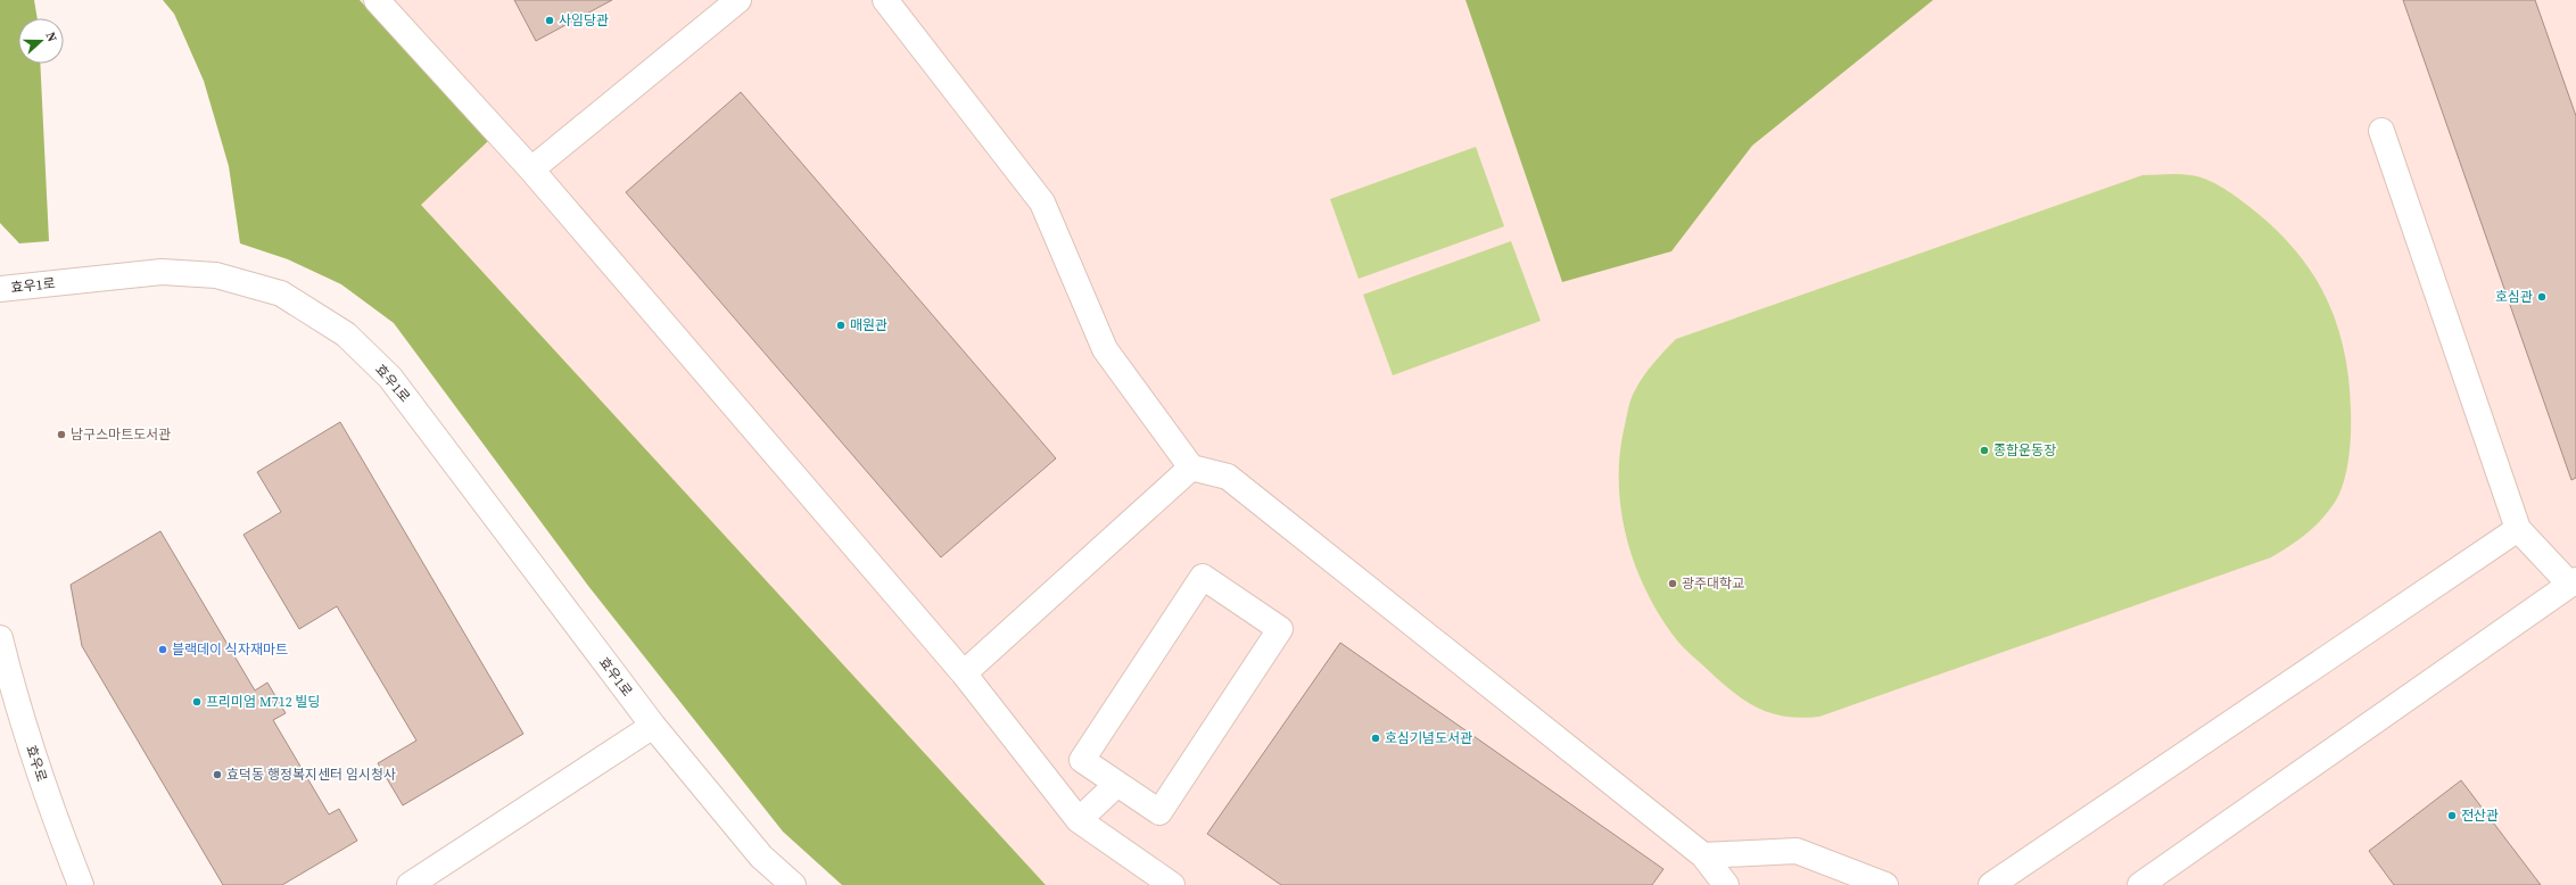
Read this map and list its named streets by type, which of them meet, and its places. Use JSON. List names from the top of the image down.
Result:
{
  "streets": {
    "street": ["효우1로", "효우로"]
  },
  "places": [
    "사임당관",
    "호심관",
    "매원관",
    "남구스마트도서관",
    "종합운동장",
    "광주대학교",
    "블랙데이 식자재마트",
    "프리미엄 M712 빌딩",
    "호심기념도서관",
    "효덕동 행정복지센터 임시청사",
    "전산관"
  ],
  "north": "right"
}
